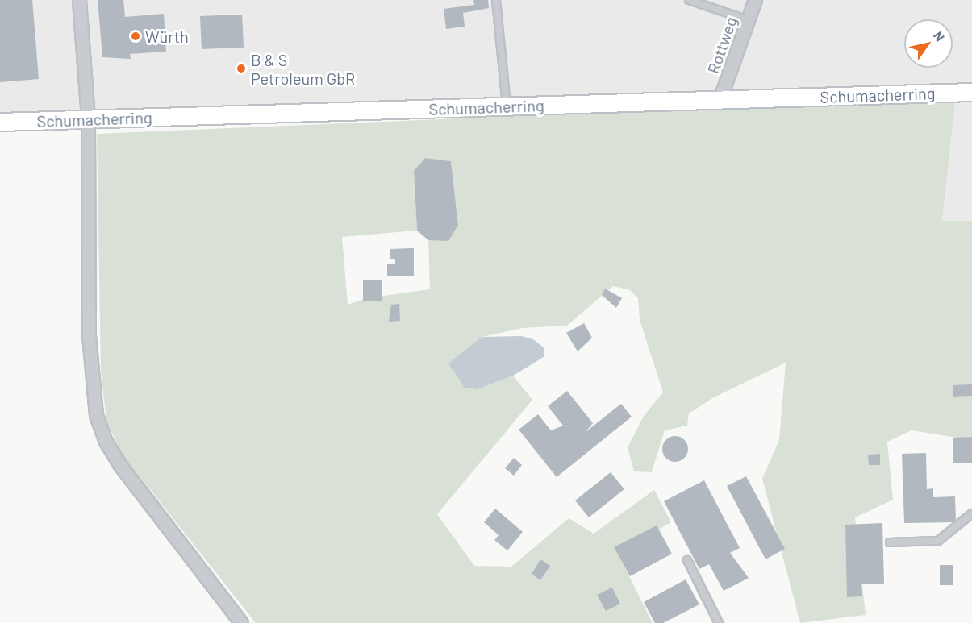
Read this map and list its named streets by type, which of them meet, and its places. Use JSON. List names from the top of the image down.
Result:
{
  "streets": {
    "main road": ["Schumacherring"],
    "street": ["Rottweg"]
  },
  "crossings": [
    ["Rottweg", "Schumacherring"]
  ],
  "places": ["Würth", "B & S Petroleum GbR"],
  "north": "top right"
}
